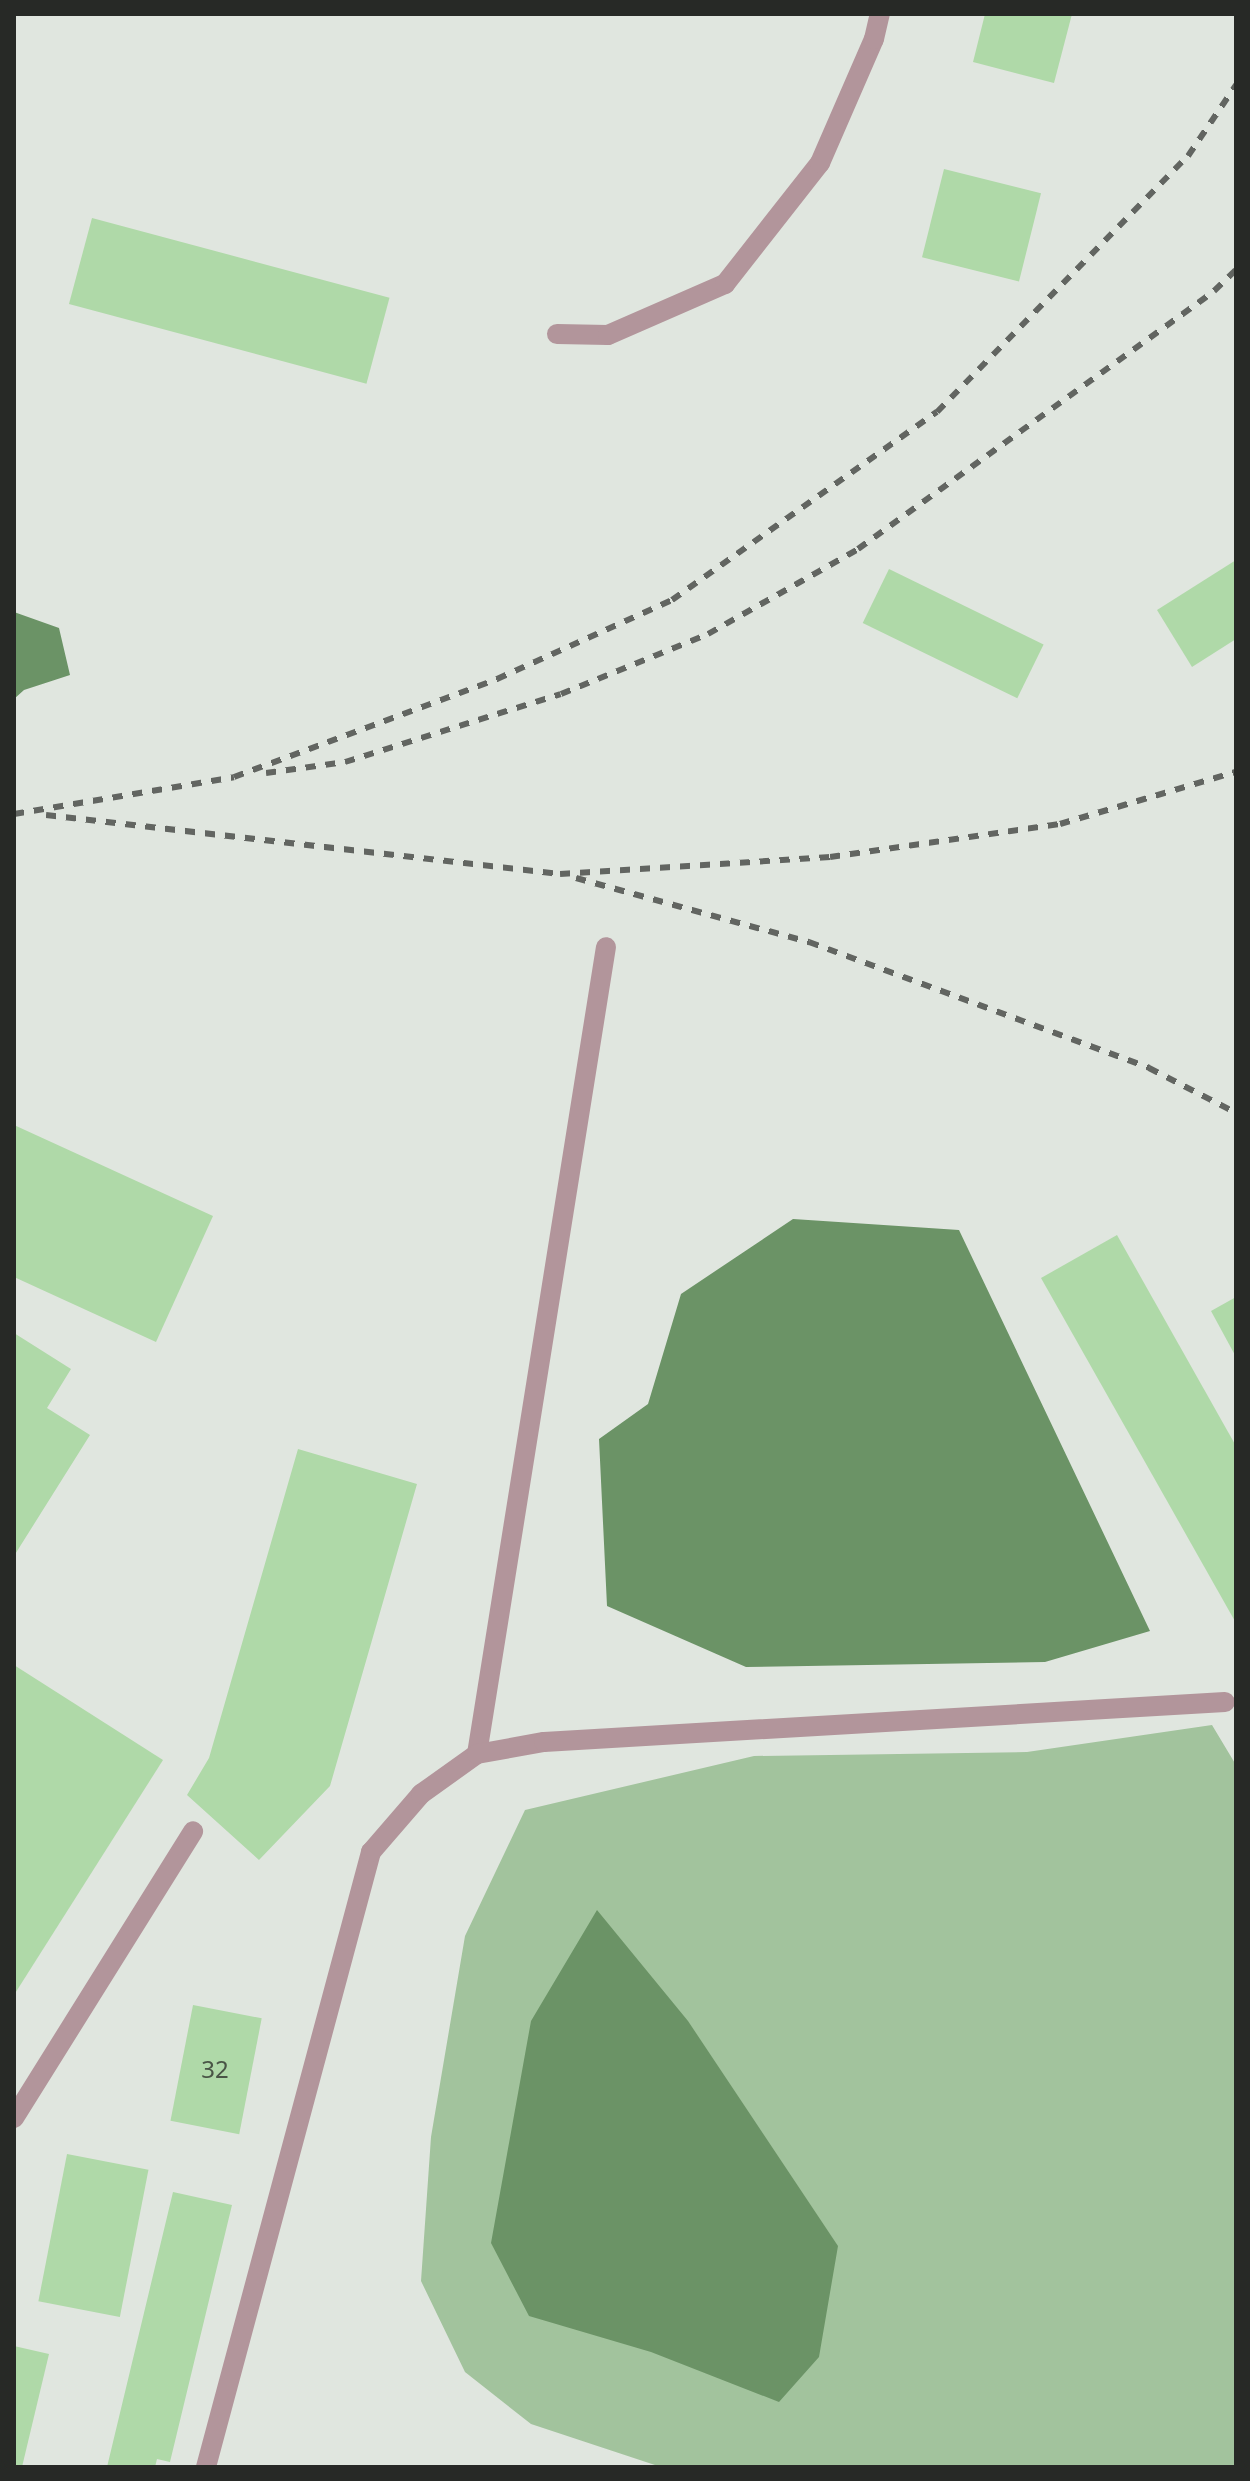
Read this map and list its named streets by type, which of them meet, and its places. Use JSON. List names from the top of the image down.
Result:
{
  "house_numbers": ["32"]
}
